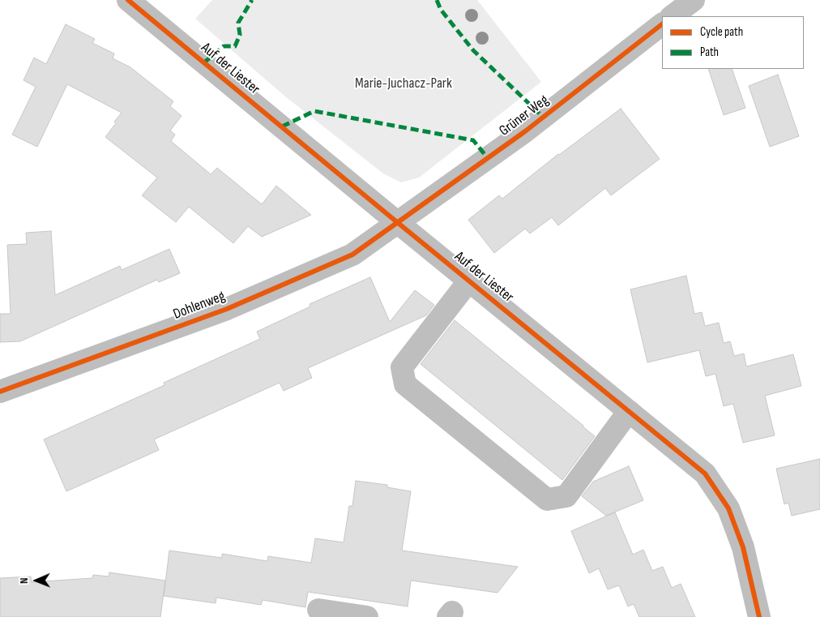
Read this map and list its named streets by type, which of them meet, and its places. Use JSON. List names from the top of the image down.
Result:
{
  "streets": {
    "street": ["Auf der Liester", "Grüner Weg", "Dohlenweg"]
  },
  "crossings": [
    ["Auf der Liester", "Grüner Weg"],
    ["Auf der Liester", "Dohlenweg"],
    ["Grüner Weg", "Dohlenweg"]
  ],
  "parks": ["Marie-Juchacz-Park"],
  "legend": ["Cycle path", "Path"],
  "north": "left"
}
